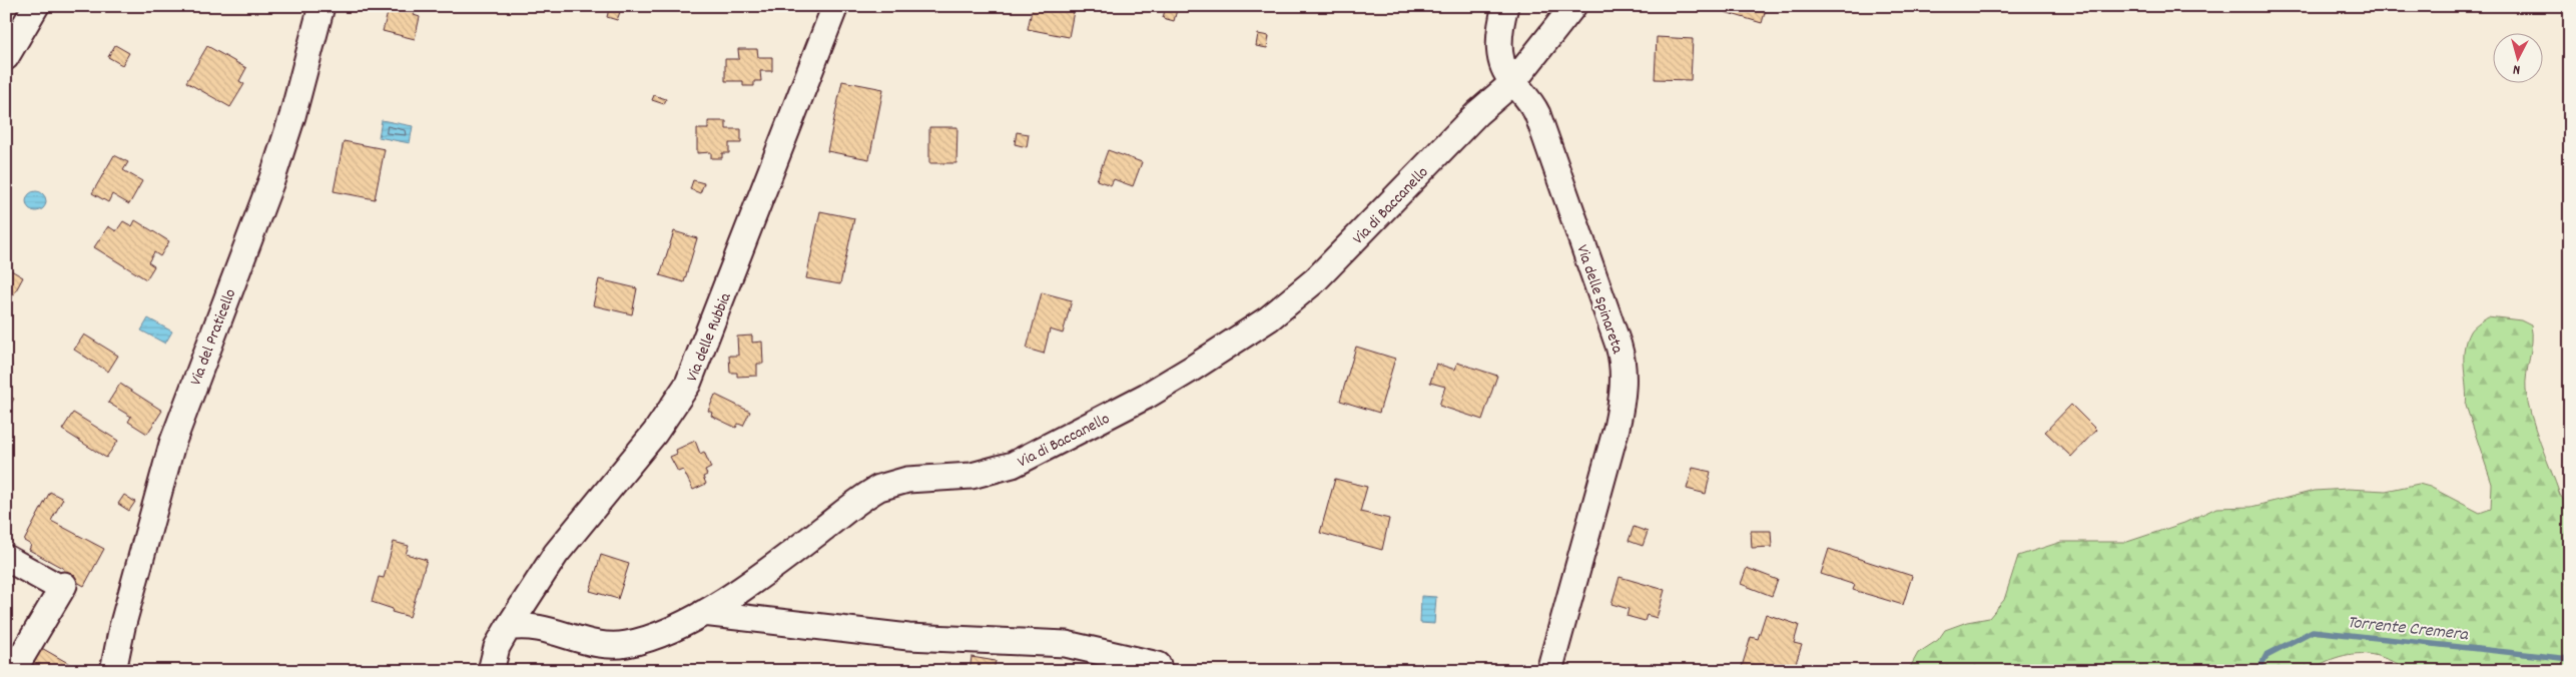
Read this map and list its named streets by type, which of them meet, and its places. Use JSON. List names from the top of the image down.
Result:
{
  "streets": {
    "street": [
      "Via di Baccanello",
      "Via delle Spinareta",
      "Via del Praticello",
      "Via delle Rubbia"
    ]
  },
  "crossings": [
    ["Via di Baccanello", "Via delle Spinareta"],
    ["Via di Baccanello", "Via delle Rubbia"]
  ],
  "water": ["Torrente Cremera"],
  "north": "bottom"
}
